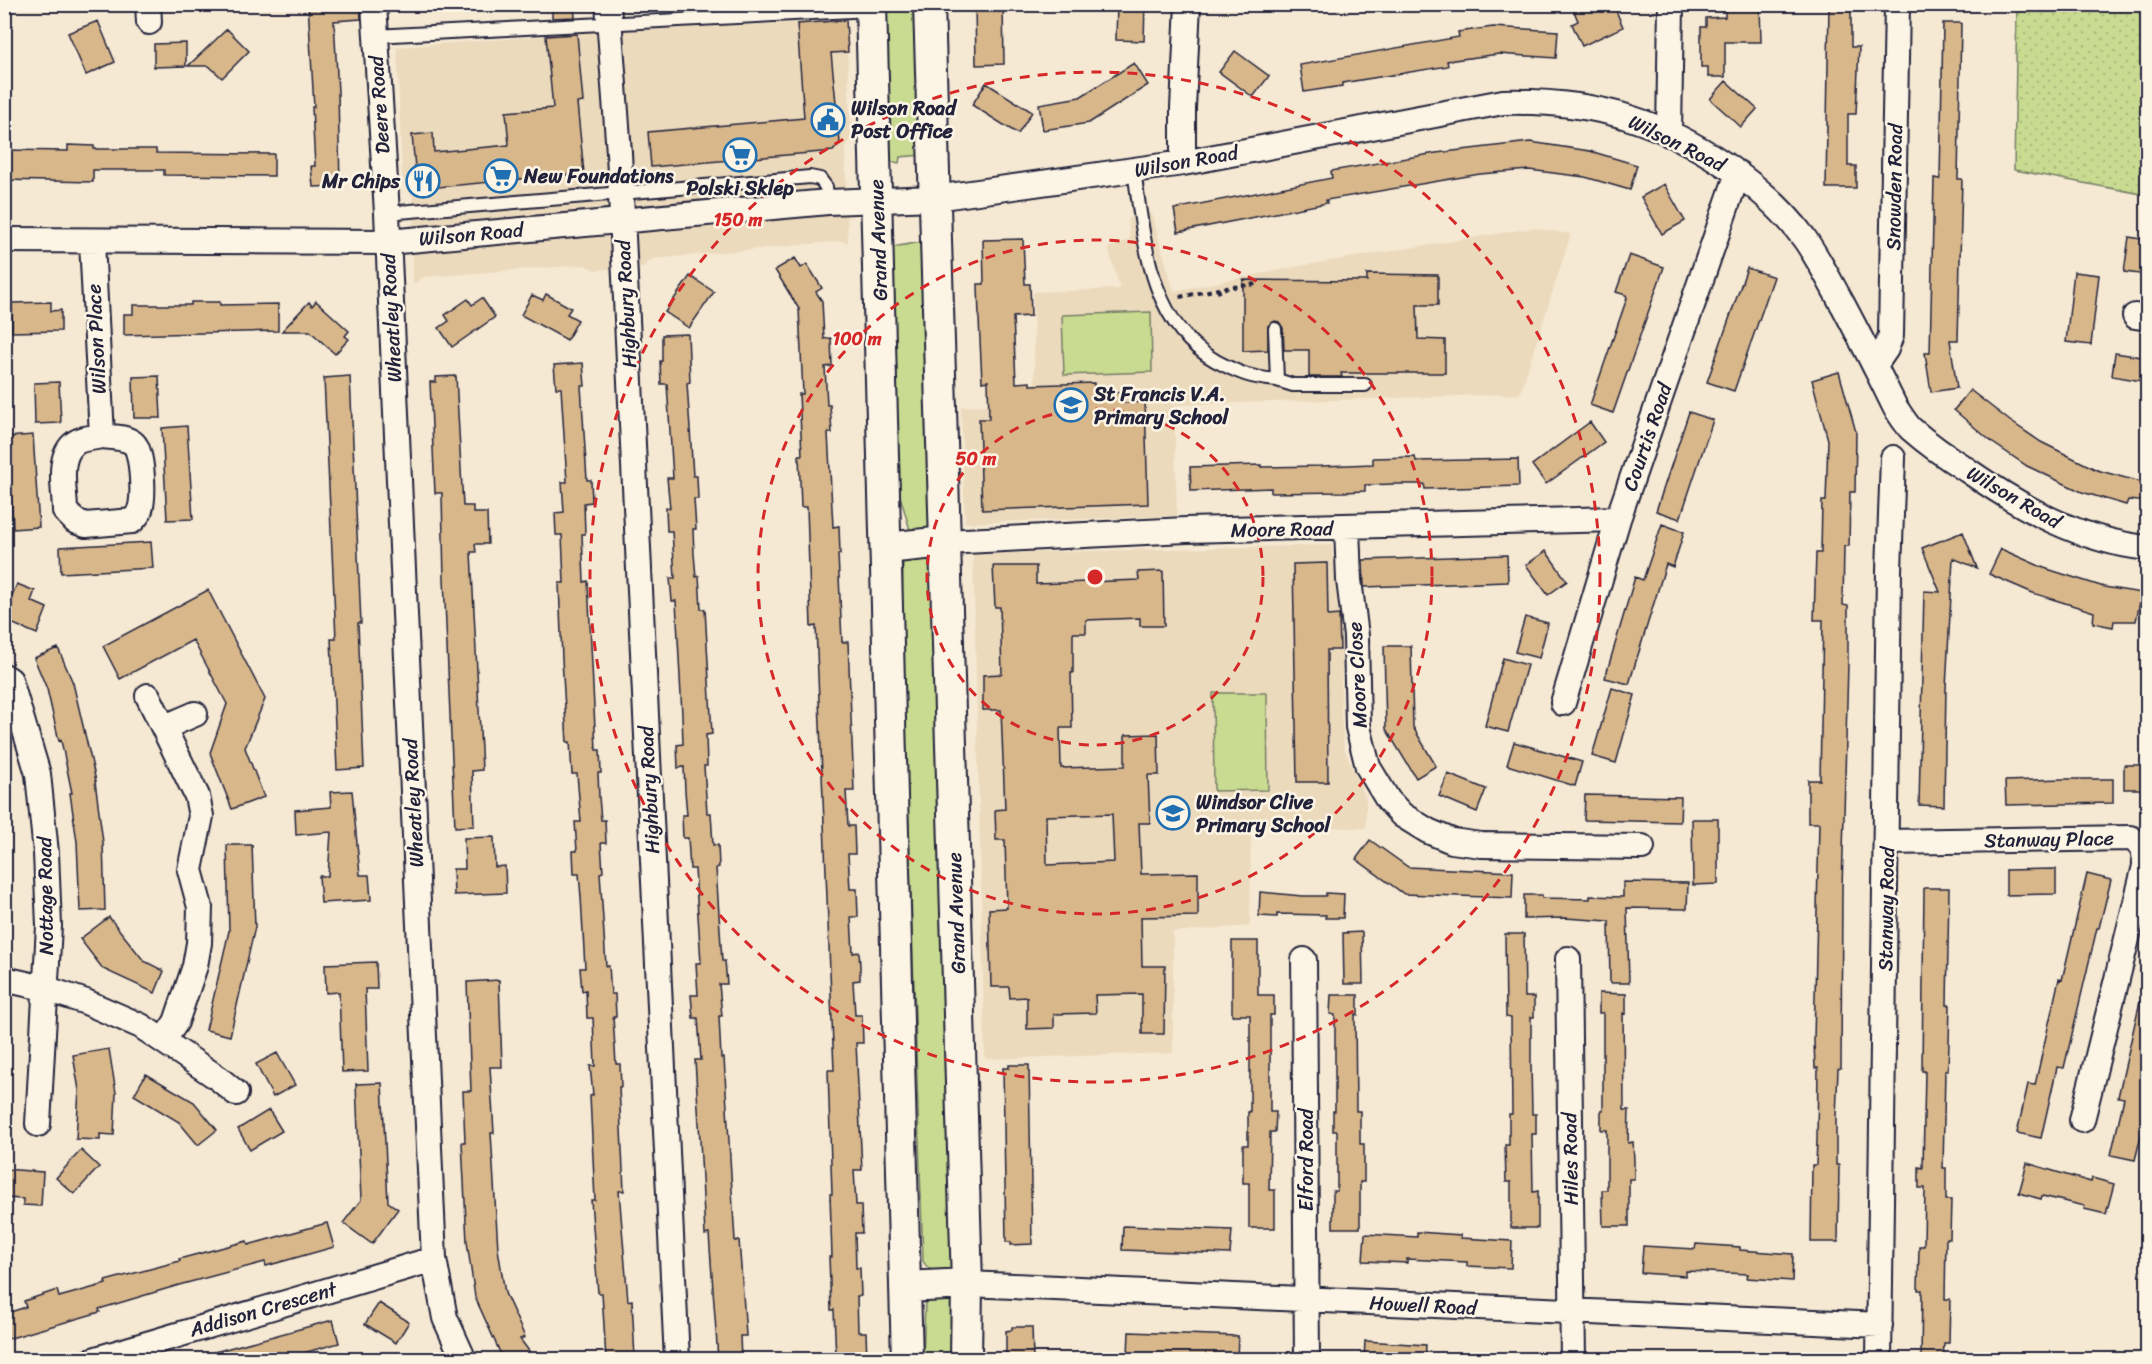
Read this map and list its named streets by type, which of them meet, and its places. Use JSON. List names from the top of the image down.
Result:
{
  "streets": {
    "street": [
      "Deere Road",
      "Wilson Road",
      "Snowden Road",
      "Grand Avenue",
      "Highbury Road",
      "Wheatley Road",
      "Wilson Place",
      "Courtis Road",
      "Moore Road",
      "Moore Close",
      "Stanway Place",
      "Nottage Road",
      "Stanway Road",
      "Hiles Road",
      "Elford Road",
      "Howell Road",
      "Addison Crescent"
    ]
  },
  "crossings": [
    ["Deere Road", "Wilson Road"],
    ["Deere Road", "Wheatley Road"],
    ["Wilson Road", "Snowden Road"],
    ["Wilson Road", "Grand Avenue"],
    ["Wilson Road", "Highbury Road"],
    ["Wilson Road", "Wheatley Road"],
    ["Wilson Road", "Wilson Place"],
    ["Wilson Road", "Courtis Road"],
    ["Grand Avenue", "Moore Road"],
    ["Grand Avenue", "Howell Road"],
    ["Wheatley Road", "Addison Crescent"],
    ["Courtis Road", "Moore Road"],
    ["Moore Road", "Moore Close"],
    ["Stanway Place", "Stanway Road"],
    ["Stanway Road", "Howell Road"],
    ["Hiles Road", "Howell Road"],
    ["Elford Road", "Howell Road"]
  ],
  "places": {
    "public building": ["Wilson Road Post Office"],
    "supermarket": ["Polski Sklep", "New Foundations"],
    "restaurant": ["Mr Chips"],
    "school or university": ["St Francis V.A. Primary School", "Windsor Clive Primary School"]
  },
  "rings": ["150 m", "100 m", "50 m"]
}
